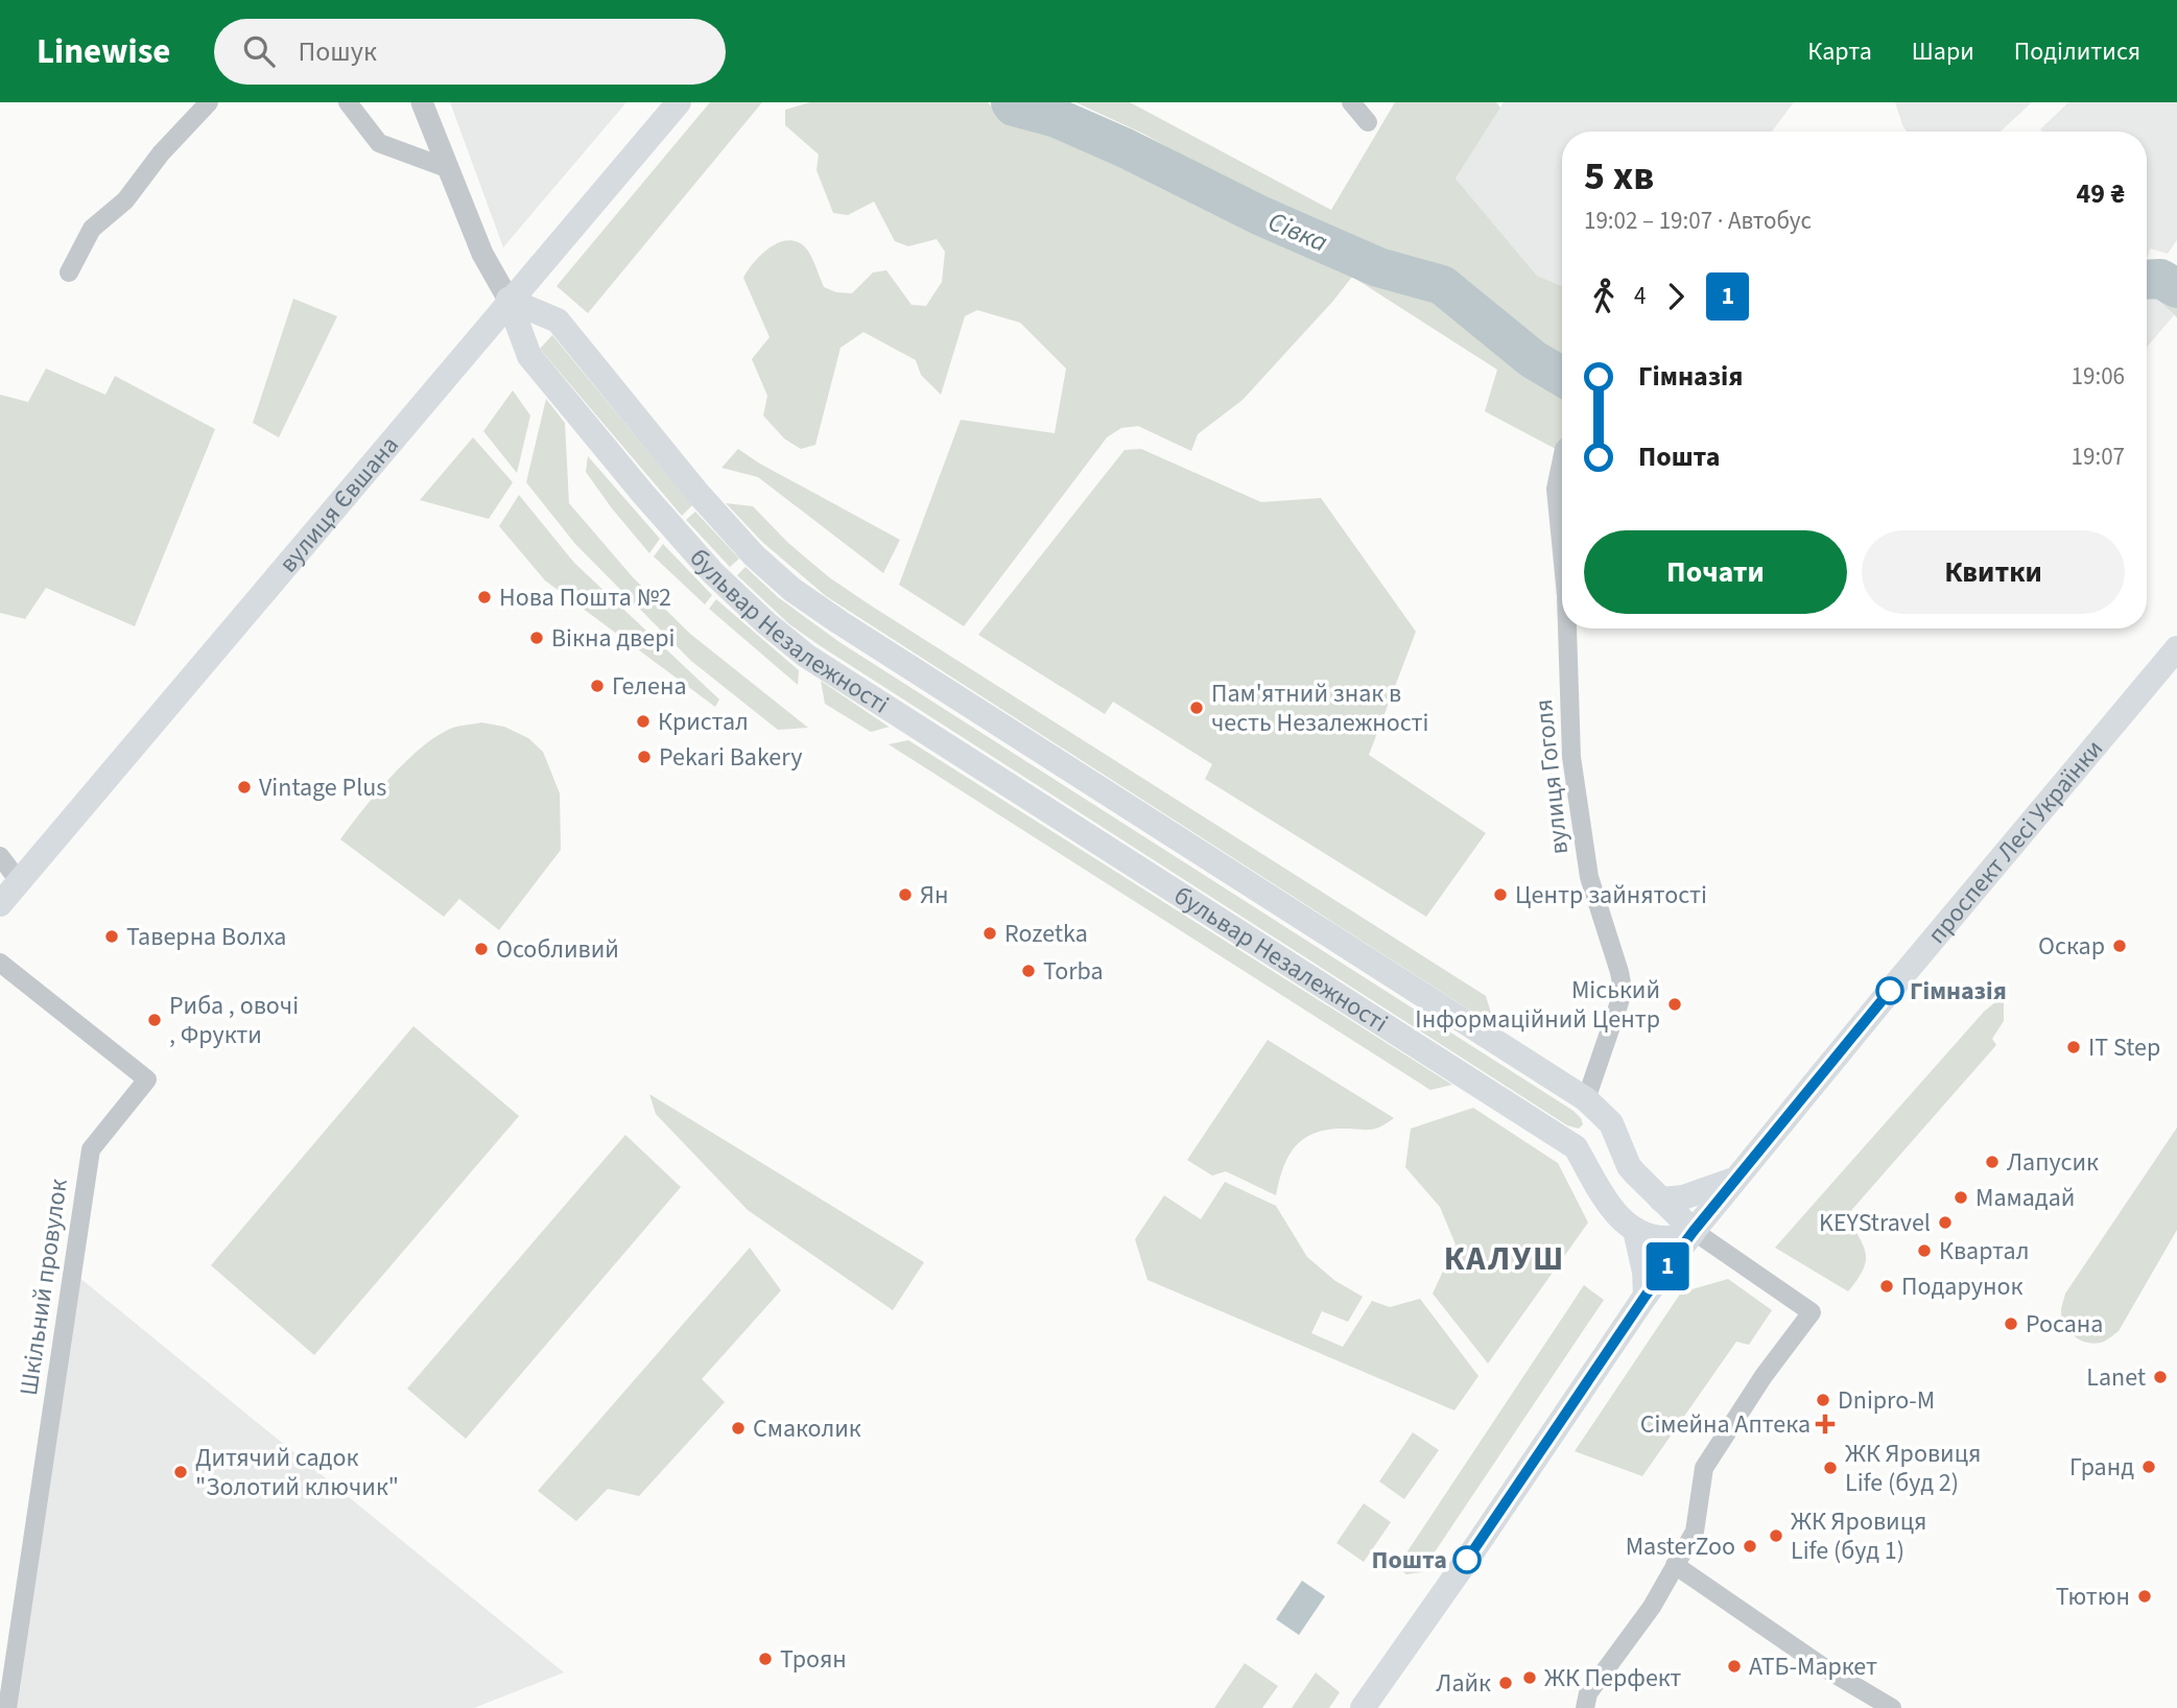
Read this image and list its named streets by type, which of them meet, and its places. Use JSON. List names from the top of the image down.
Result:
{
  "streets": {
    "main road": ["вулиця Євшана", "бульвар Незалежності", "проспект Лесі Українки"],
    "street": ["вулиця Гоголя", "Шкільний провулок"]
  },
  "crossings": [
    ["вулиця Євшана", "бульвар Незалежності"],
    ["бульвар Незалежності", "вулиця Гоголя"],
    ["бульвар Незалежності", "проспект Лесі Українки"]
  ],
  "districts": ["КАЛУШ"],
  "water": ["Сівка"],
  "places": {
    "other": [
      "Нова Пошта №2",
      "Вікна двері",
      "Гелена",
      "Пам'ятний знак в честь Незалежності",
      "Кристал",
      "Pekari Bakery",
      "Vintage Plus",
      "Ян",
      "Центр зайнятості",
      "Rozetka",
      "Таверна Волха",
      "Оскар",
      "Особливий",
      "Torba",
      "Гімназія",
      "Міський Інформаційний Центр",
      "Риба , овочі , Фрукти",
      "IT Step",
      "Лапусик",
      "Мамадай",
      "KEYStravel",
      "Квартал",
      "Подарунок",
      "Росана",
      "Lanet",
      "Dnipro-M",
      "Смаколик",
      "Гранд",
      "ЖК Яровиця Life (буд 2)",
      "Дитячий садок \"Золотий ключик\"",
      "ЖК Яровиця Life (буд 1)",
      "MasterZoo",
      "Пошта",
      "Тютюн",
      "Троян",
      "АТБ-Маркет",
      "ЖК Перфект",
      "Лайк"
    ],
    "health": ["Сімейна Аптека"]
  },
  "lines": ["bus line 1"],
  "page": {
    "header": "Linewise",
    "search": "Пошук",
    "nav": ["Карта", "Шари", "Поділитися"],
    "on_map": "1",
    "heading": ["5 хв", "19:02 – 19:07 · Автобус", "49 ₴"],
    "legs": ["4", "1"],
    "list": [
      {
        "name": "Гімназія",
        "value": "19:06"
      },
      {
        "name": "Пошта",
        "value": "19:07"
      }
    ],
    "buttons": ["Почати", "Квитки"]
  }
}
